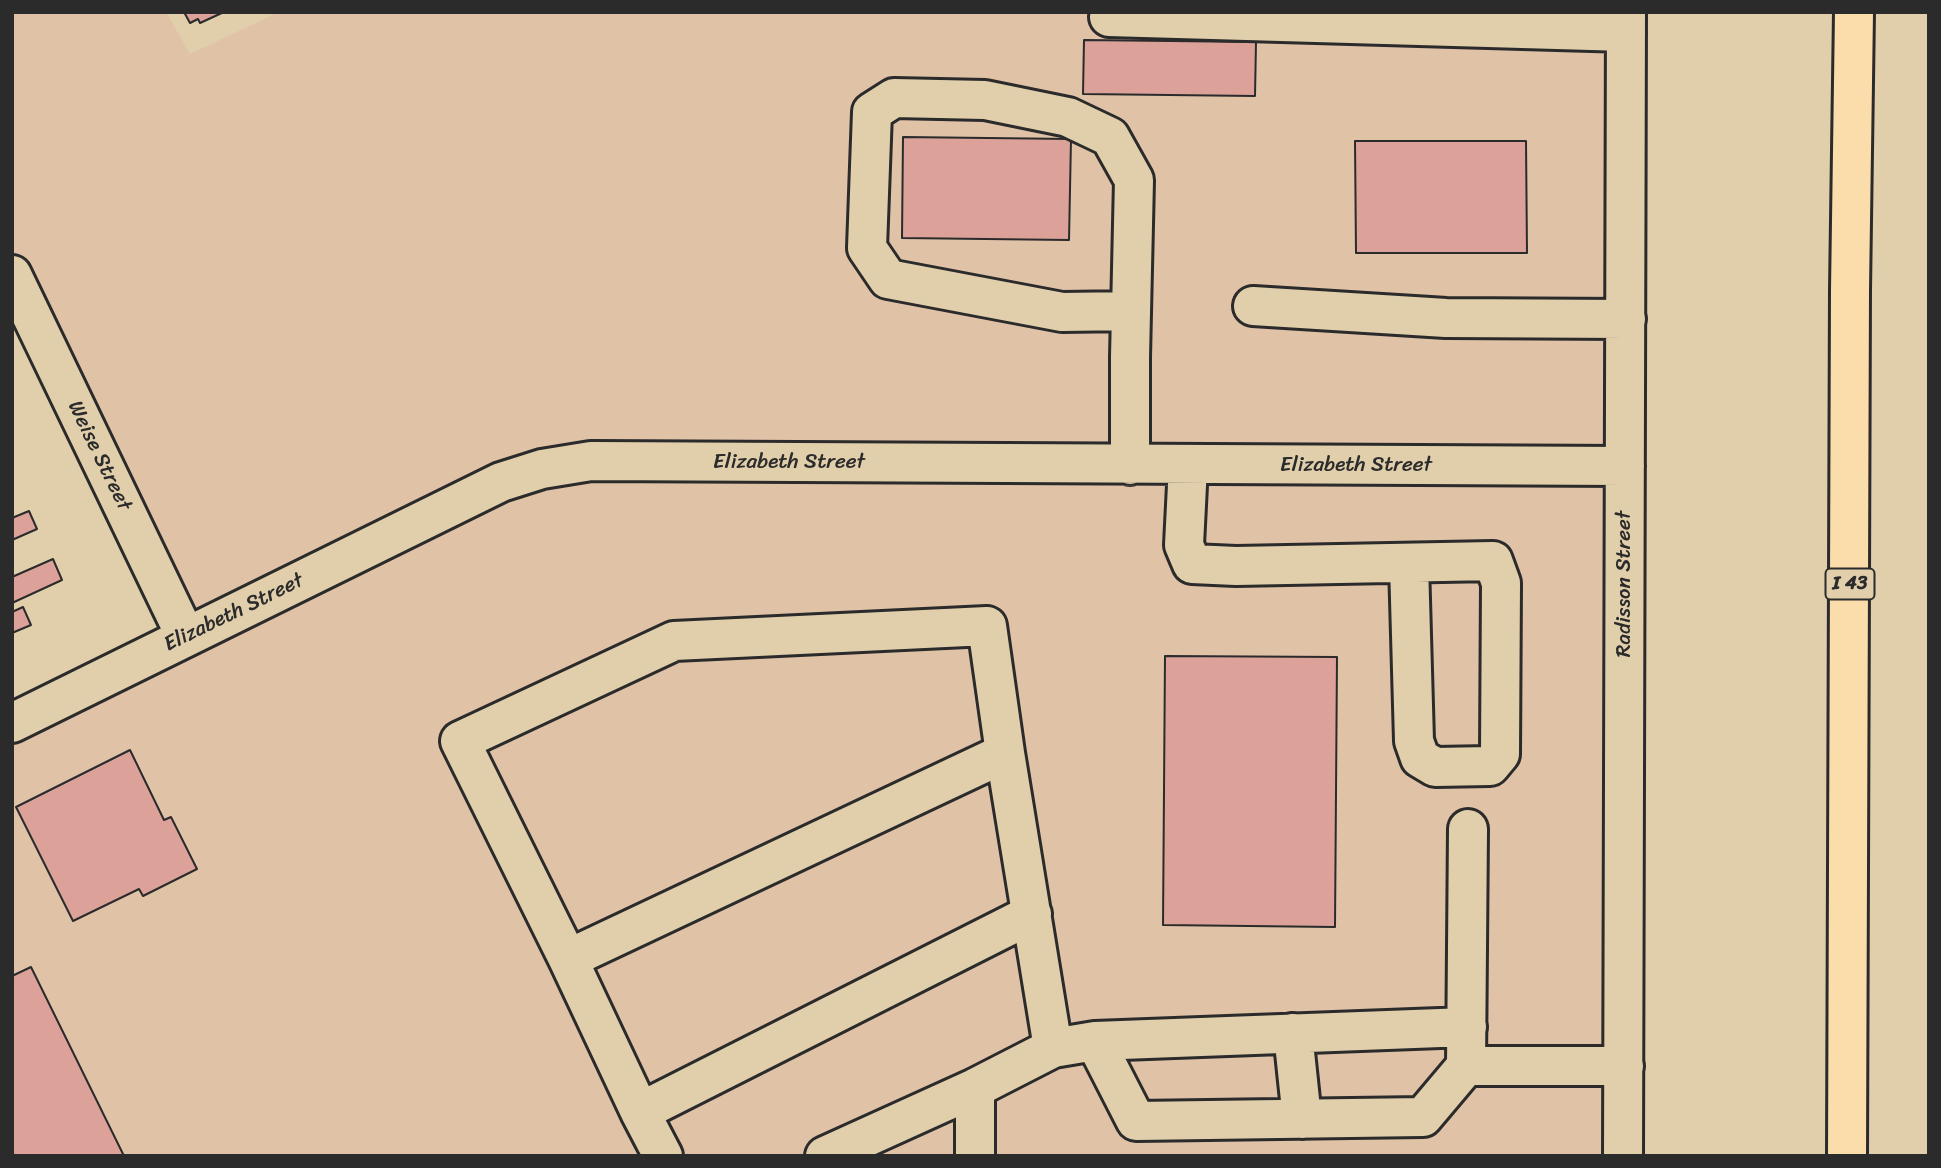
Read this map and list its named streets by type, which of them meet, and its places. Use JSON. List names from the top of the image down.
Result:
{
  "streets": {
    "highway": ["I 43"],
    "street": ["Weise Street", "Elizabeth Street", "Radisson Street"]
  },
  "crossings": [
    ["Weise Street", "Elizabeth Street"],
    ["Elizabeth Street", "Radisson Street"]
  ]
}
